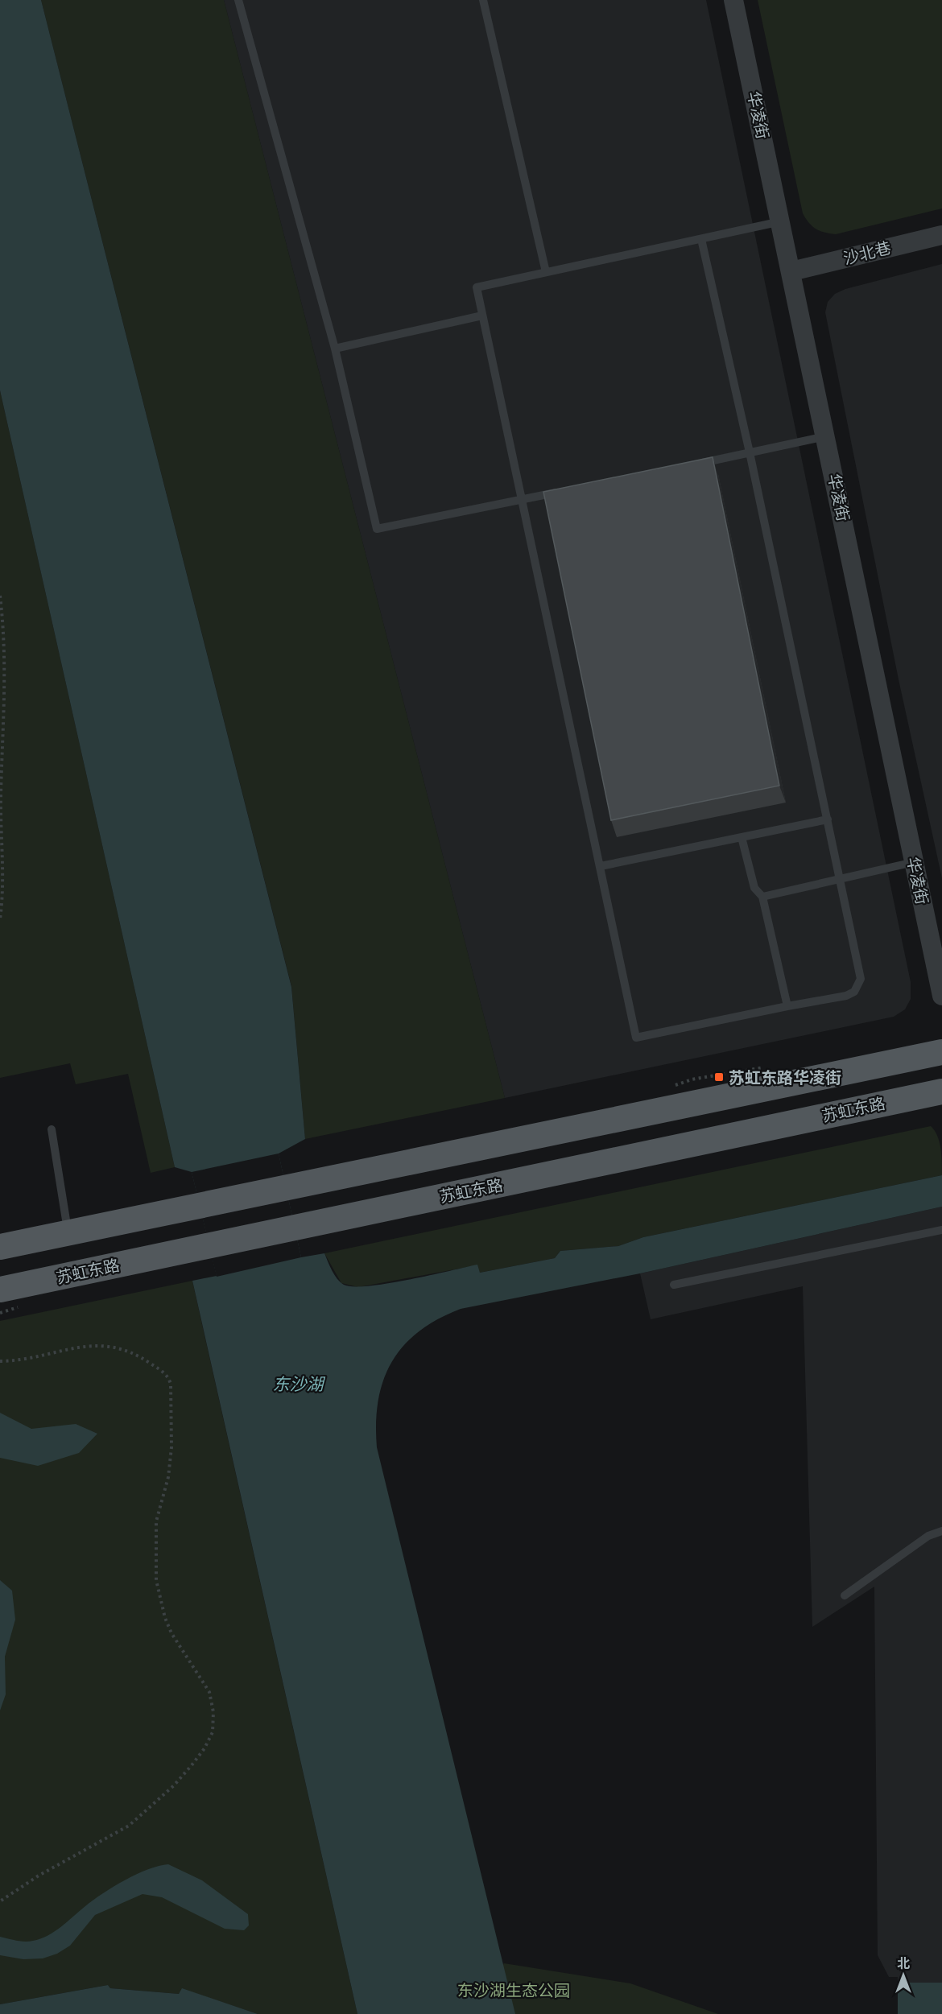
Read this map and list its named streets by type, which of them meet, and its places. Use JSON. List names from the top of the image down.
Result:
{
  "streets": {
    "main road": ["苏虹东路"],
    "street": ["华凌街", "沙北巷"]
  },
  "crossings": [
    ["华凌街", "沙北巷"]
  ],
  "water": ["东沙湖"],
  "parks": ["东沙湖生态公园"],
  "places": {
    "transit": ["苏虹东路华凌街"]
  },
  "north": "top"
}
